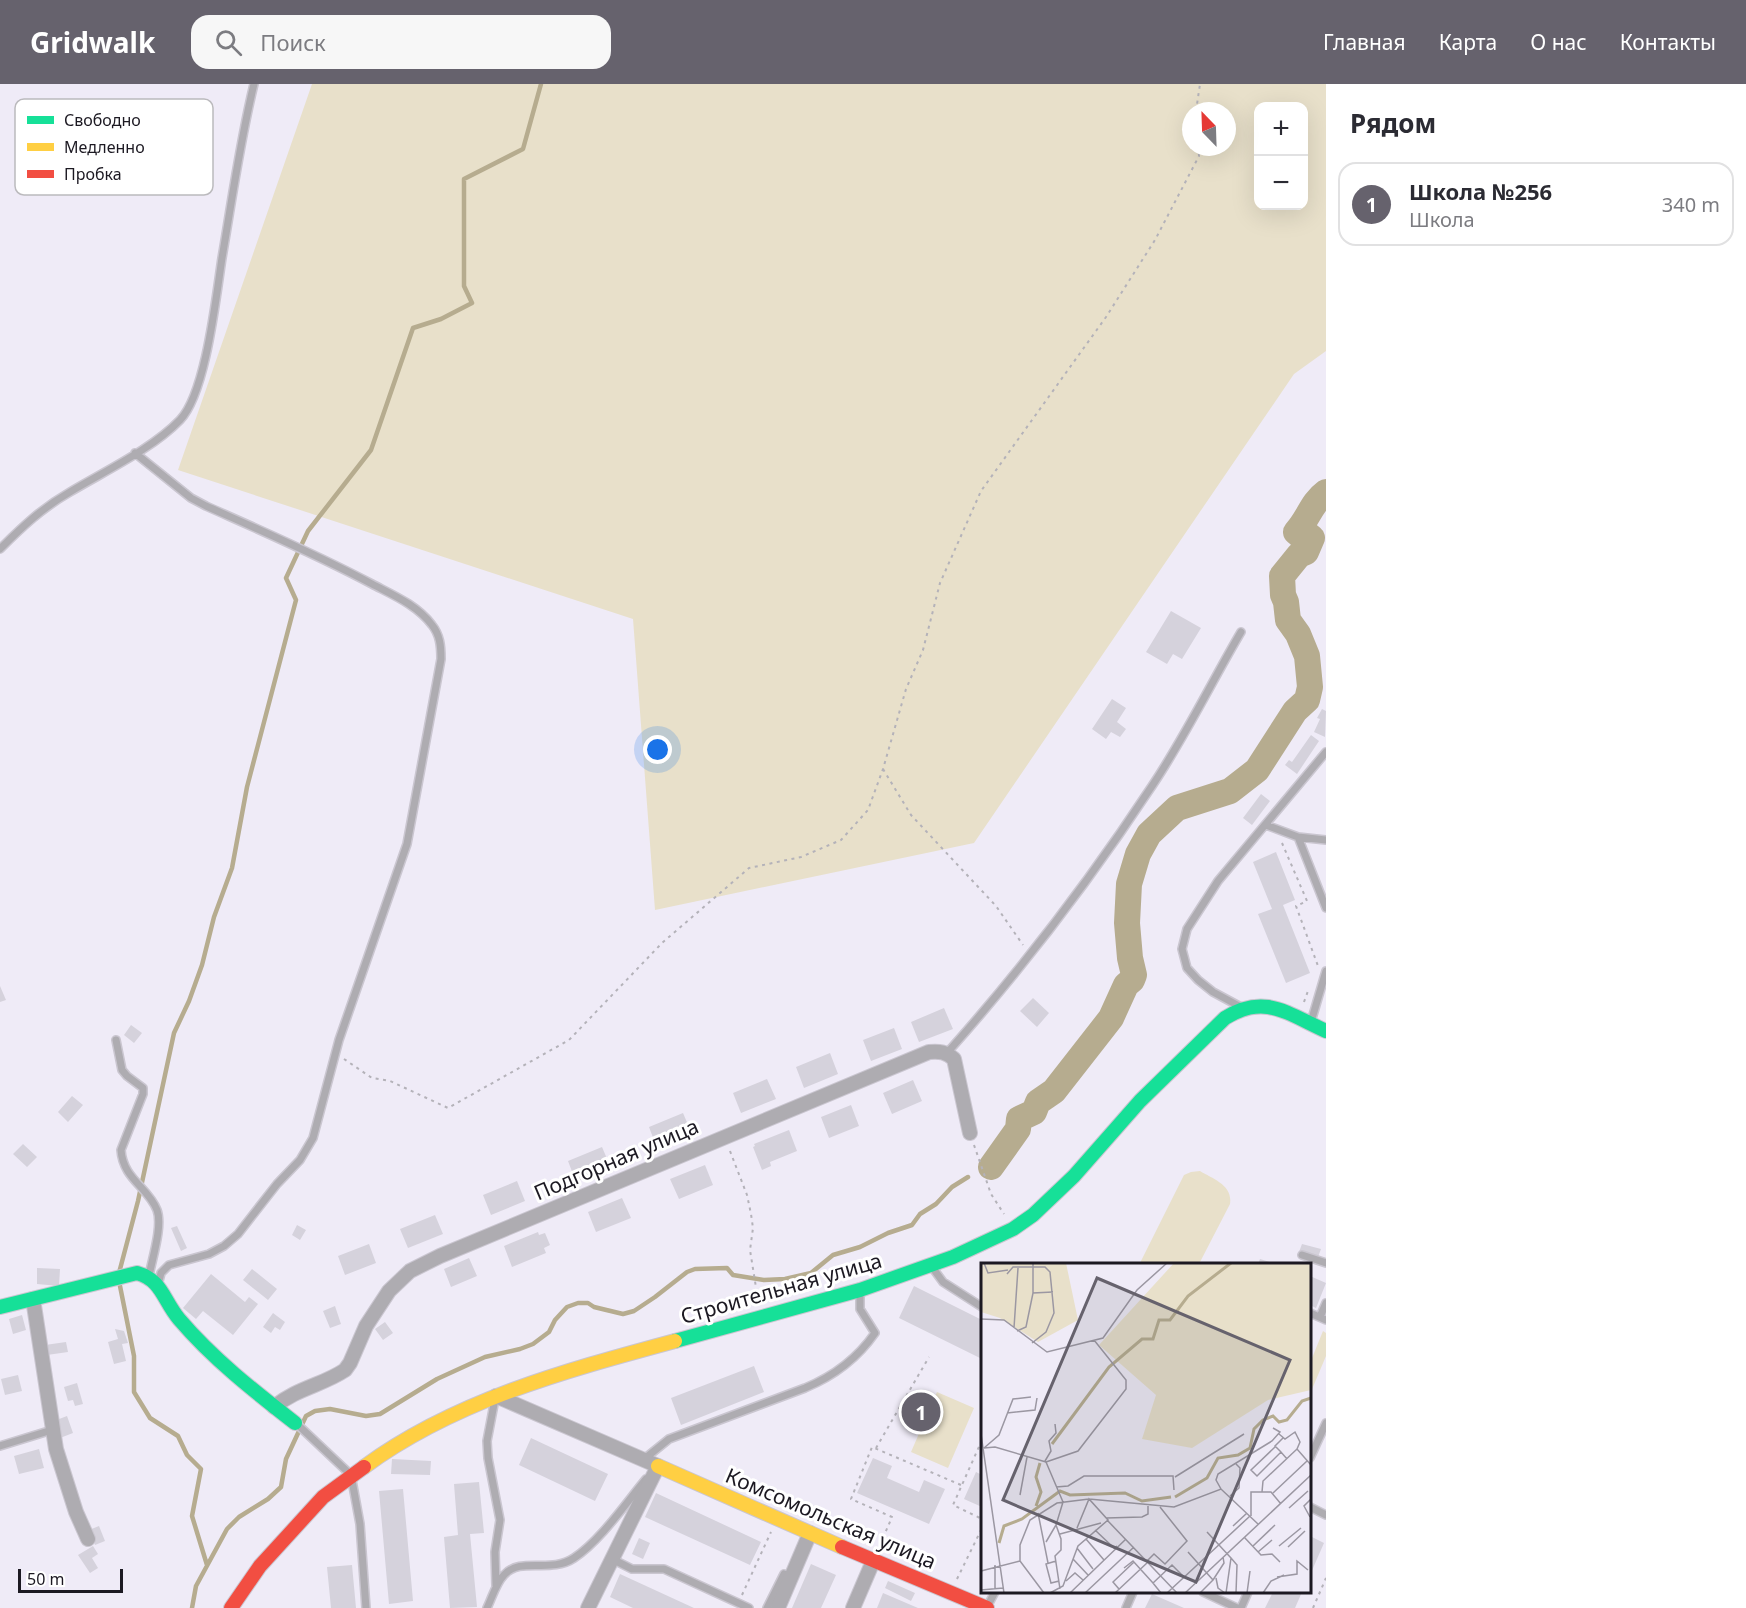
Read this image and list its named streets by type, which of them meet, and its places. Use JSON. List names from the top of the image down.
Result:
{
  "streets": {
    "street": ["Подгорная улица", "Строительная улица", "Комсомольская улица"]
  },
  "legend": ["Свободно", "Медленно", "Пробка"],
  "scale_bar": "50 m",
  "north": "top left",
  "page": {
    "header": "Gridwalk",
    "search": "Поиск",
    "nav": [
      "Главная",
      "Карта",
      "О нас",
      "Контакты"
    ],
    "heading": "Рядом",
    "map_buttons": ["+", "−"],
    "list": [
      {
        "mark": "1",
        "name": "Школа №256",
        "note": "Школа",
        "value": "340 m"
      }
    ],
    "pins": "1",
    "scale": "50 m"
  }
}
